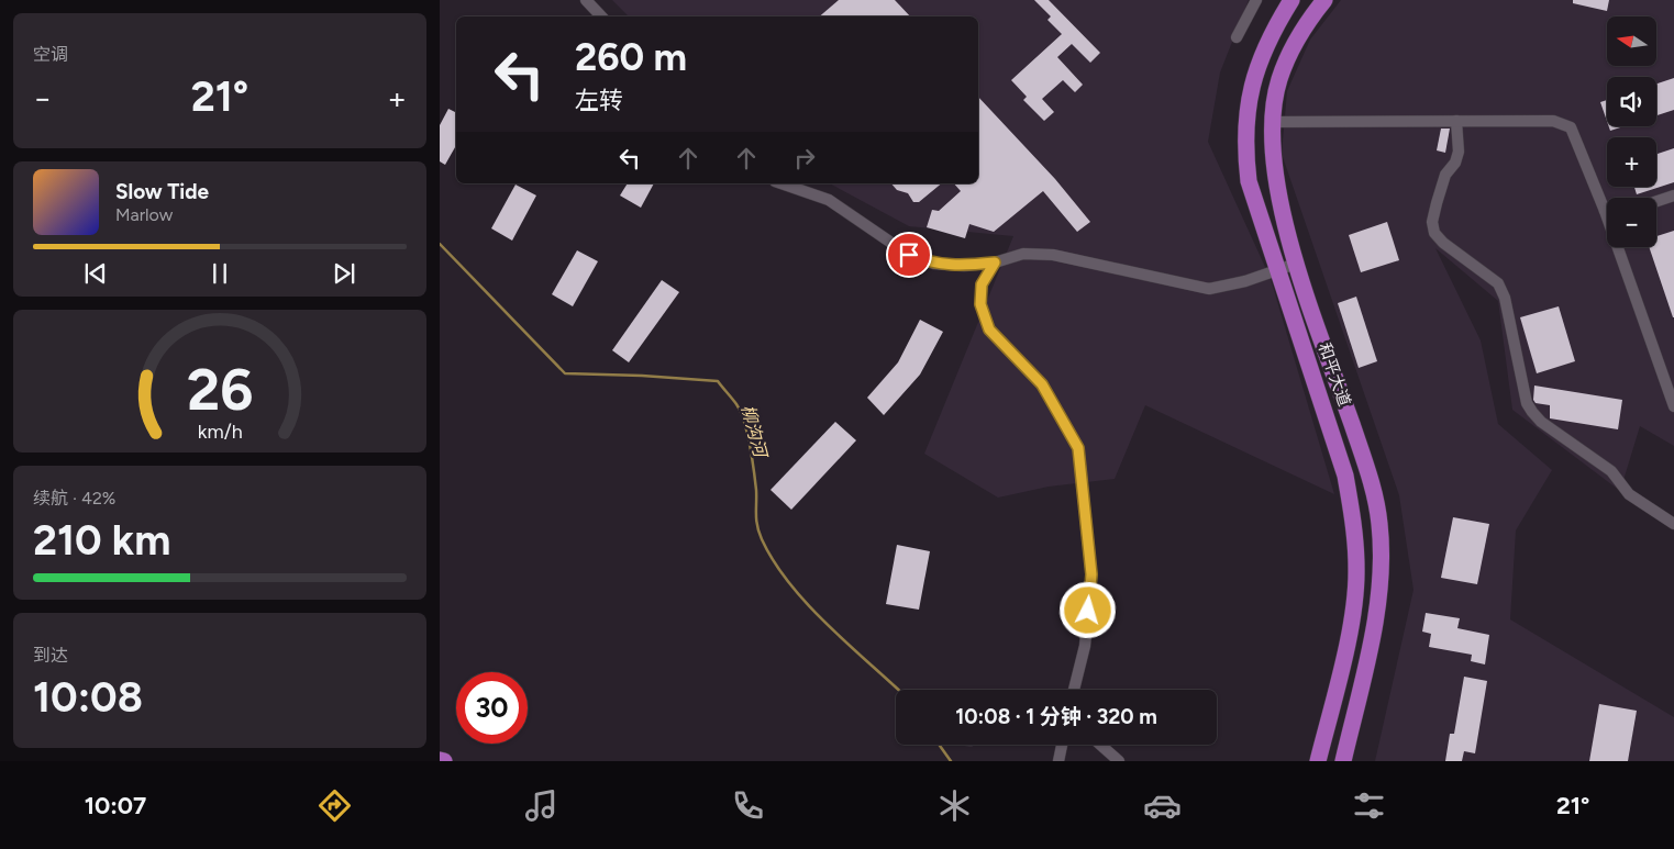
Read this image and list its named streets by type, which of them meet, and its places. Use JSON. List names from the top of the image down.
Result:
{
  "streets": {
    "highway": ["和平大道"]
  },
  "water": ["柳沟河"],
  "north": "left",
  "page": {
    "tile": [
      "空调",
      ["续航 · 42%", "210 km"],
      ["到达", "10:08"]
    ],
    "map_buttons": ["+", "−"],
    "turn": ["260 m", "左转"],
    "heat": ["−", "21°", "+"],
    "song": ["Slow Tide", "Marlow"],
    "limit": "30",
    "trip": "10:08 · 1 分钟 · 320 m",
    "tabs": ["10:07", "21°"],
    "gauge": ["26", "km/h"]
  }
}
